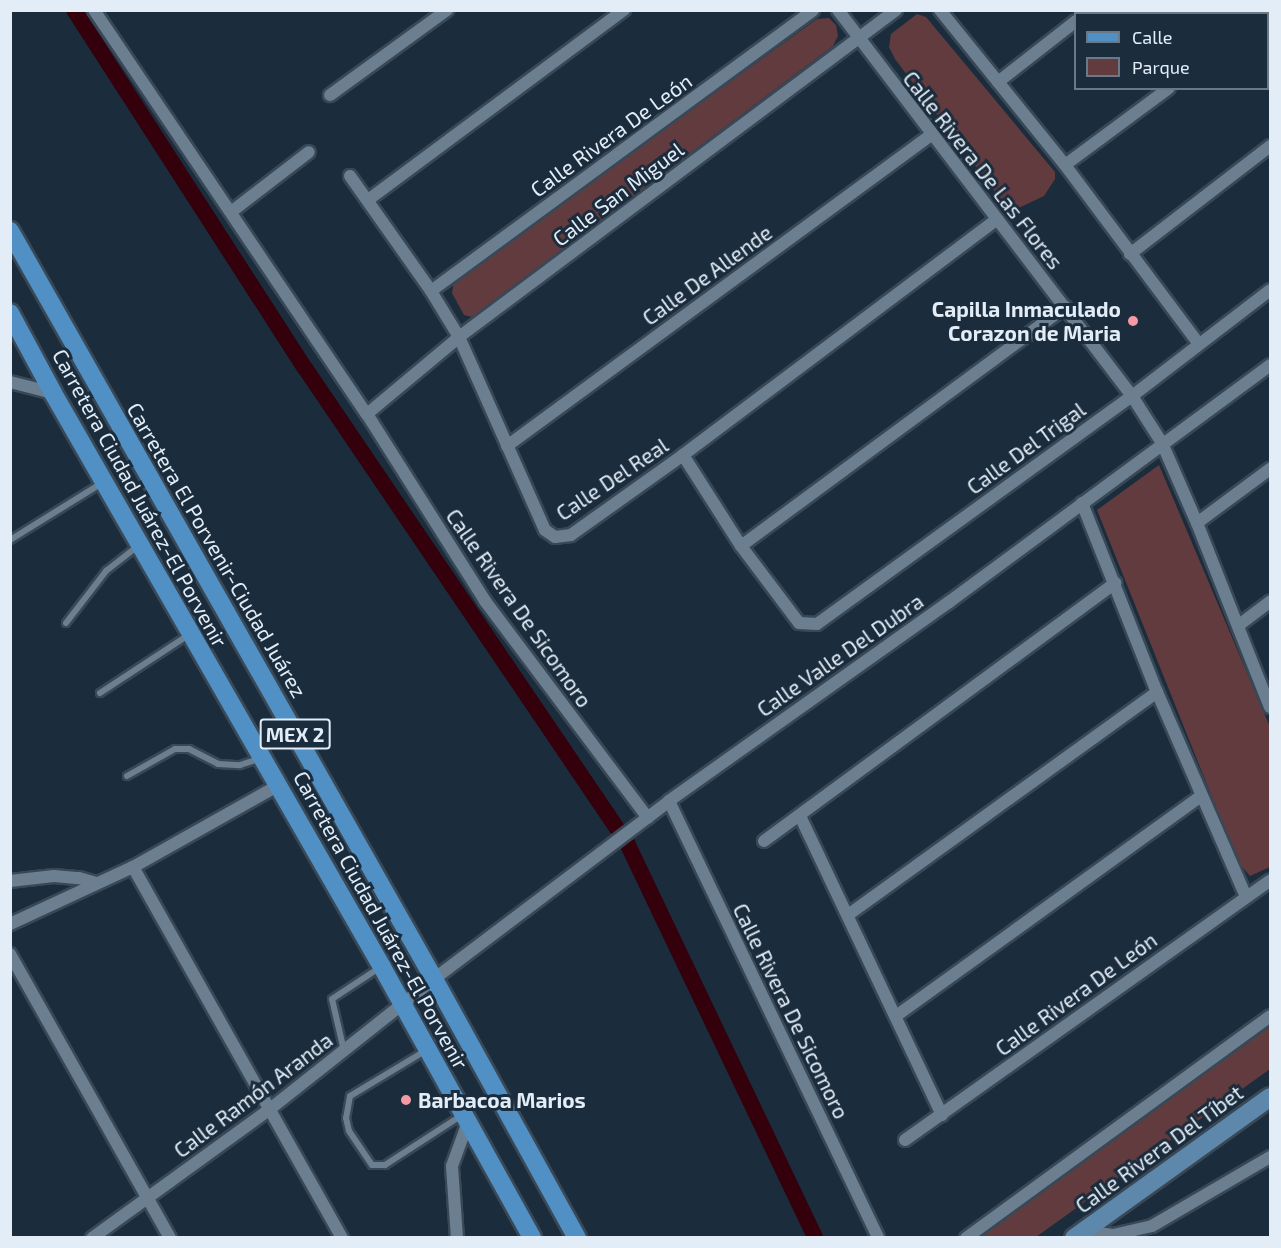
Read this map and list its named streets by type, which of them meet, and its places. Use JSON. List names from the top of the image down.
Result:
{
  "streets": {
    "main road": ["Carretera Ciudad Juárez-El Porvenir", "Carretera El Porvenir-Ciudad Juárez", "MEX 2"],
    "street": [
      "Calle Rivera De León",
      "Calle Rivera De Las Flores",
      "Calle San Miguel",
      "Calle De Allende",
      "Calle Del Trigal",
      "Calle Del Real",
      "Calle Rivera De Sicomoro",
      "Calle Valle Del Dubra",
      "Calle Ramón Aranda",
      "Calle Rivera Del Tíbet"
    ]
  },
  "crossings": [
    ["Calle Rivera De León", "Calle Del Real"],
    ["Calle Rivera De Las Flores", "Calle San Miguel"],
    ["Calle Rivera De Las Flores", "Calle De Allende"],
    ["Calle Rivera De Las Flores", "Calle Del Trigal"],
    ["Calle Rivera De Las Flores", "Calle Del Real"],
    ["Calle Rivera De Las Flores", "Calle Valle Del Dubra"],
    ["Calle San Miguel", "Calle Del Real"],
    ["Calle San Miguel", "Calle Rivera De Sicomoro"],
    ["Calle De Allende", "Calle Del Real"],
    ["Carretera Ciudad Juárez-El Porvenir", "Calle Ramón Aranda"],
    ["Carretera El Porvenir-Ciudad Juárez", "Calle Valle Del Dubra"],
    ["Carretera El Porvenir-Ciudad Juárez", "Calle Ramón Aranda"],
    ["Calle Rivera De Sicomoro", "Calle Valle Del Dubra"],
    ["Calle Valle Del Dubra", "Calle Ramón Aranda"]
  ],
  "places": ["Capilla Inmaculado Corazon de Maria", "Barbacoa Marios"],
  "legend": ["Calle", "Parque"]
}
